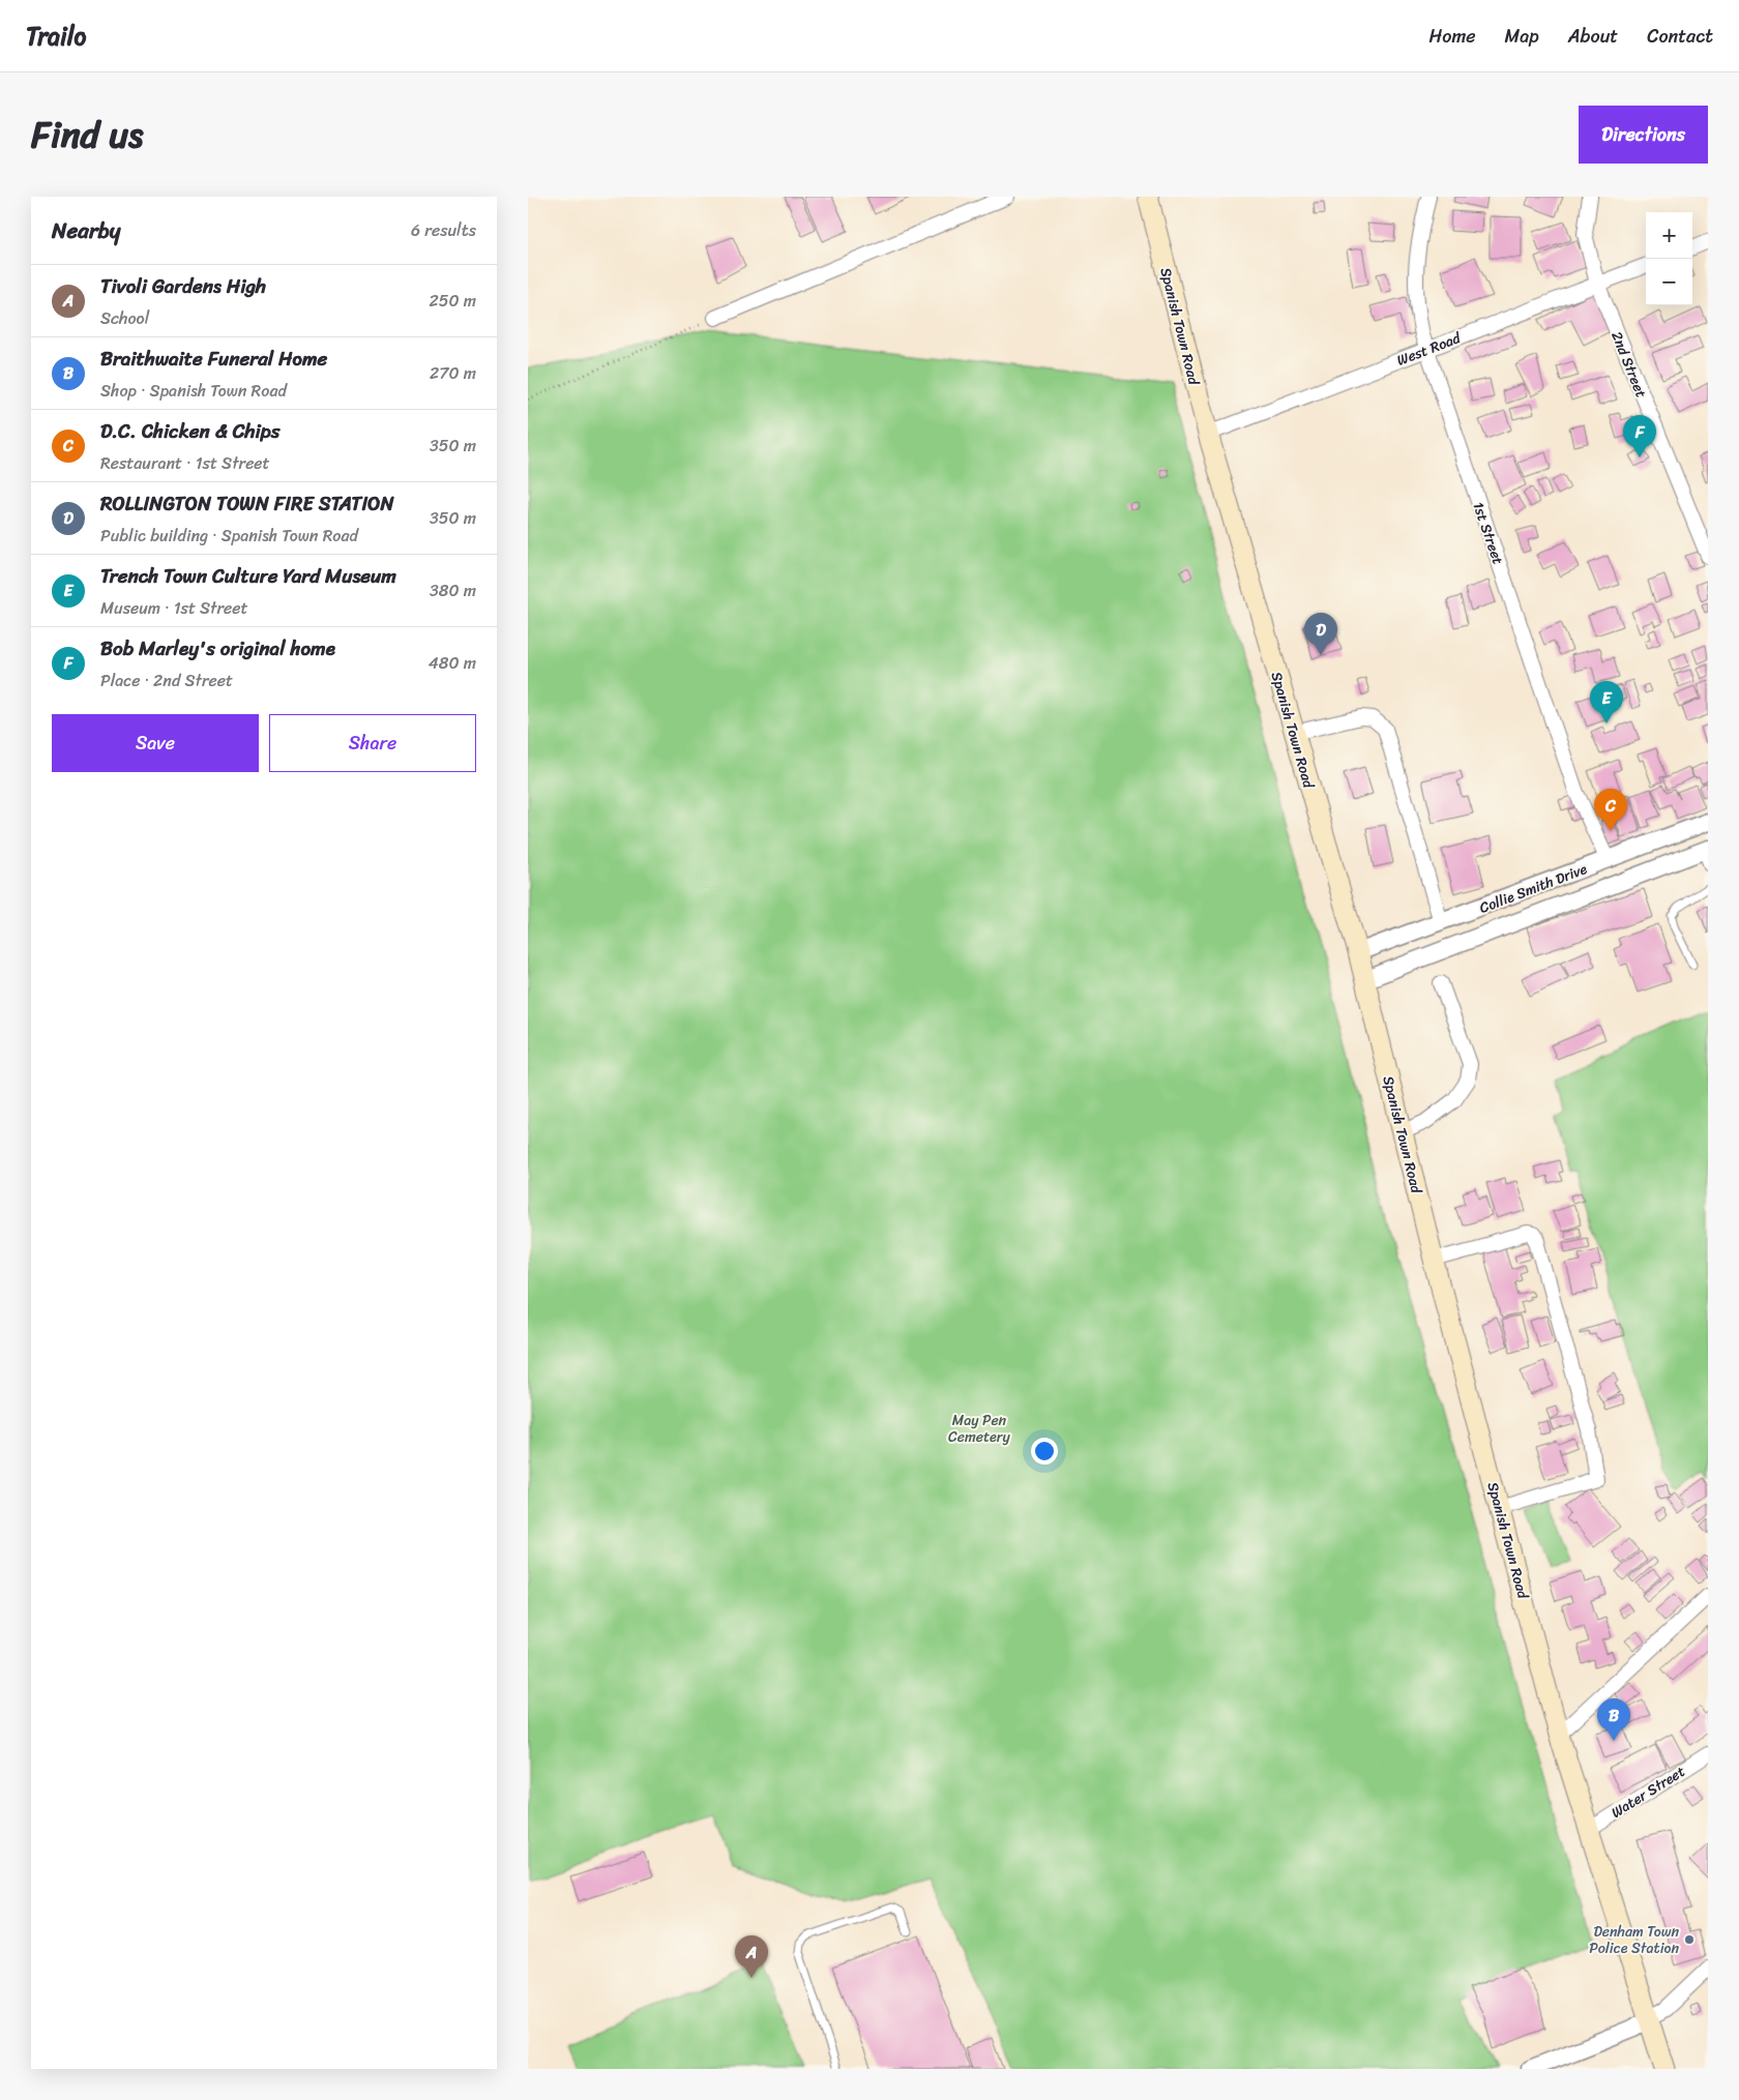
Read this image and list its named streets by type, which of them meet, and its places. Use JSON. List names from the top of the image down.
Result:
{
  "streets": {
    "main road": ["Spanish Town Road"],
    "street": [
      "West Road",
      "2nd Street",
      "1st Street",
      "Collie Smith Drive",
      "Water Street"
    ]
  },
  "crossings": [
    ["Spanish Town Road", "West Road"],
    ["Spanish Town Road", "Collie Smith Drive"],
    ["Spanish Town Road", "Water Street"],
    ["West Road", "2nd Street"],
    ["West Road", "1st Street"],
    ["1st Street", "Collie Smith Drive"]
  ],
  "parks": ["May Pen Cemetery"],
  "places": ["Denham Town Police Station"],
  "page": {
    "header": "Trailo",
    "nav": [
      "Home",
      "Map",
      "About",
      "Contact"
    ],
    "title": "Find us",
    "buttons": [
      "Directions",
      ["Save", "Share"]
    ],
    "heading": ["Nearby", "6 results"],
    "map_buttons": ["+", "−"],
    "list": [
      {
        "mark": "A",
        "name": "Tivoli Gardens High",
        "note": "School",
        "value": "250 m"
      },
      {
        "mark": "B",
        "name": "Braithwaite Funeral Home",
        "note": "Shop · Spanish Town Road",
        "value": "270 m"
      },
      {
        "mark": "C",
        "name": "D.C. Chicken & Chips",
        "note": "Restaurant · 1st Street",
        "value": "350 m"
      },
      {
        "mark": "D",
        "name": "ROLLINGTON TOWN FIRE STATION",
        "note": "Public building · Spanish Town Road",
        "value": "350 m"
      },
      {
        "mark": "E",
        "name": "Trench Town Culture Yard Museum",
        "note": "Museum · 1st Street",
        "value": "380 m"
      },
      {
        "mark": "F",
        "name": "Bob Marley's original home",
        "note": "Place · 2nd Street",
        "value": "480 m"
      }
    ],
    "pins": [
      "F",
      "D",
      "E",
      "C",
      "B",
      "A"
    ]
  }
}
